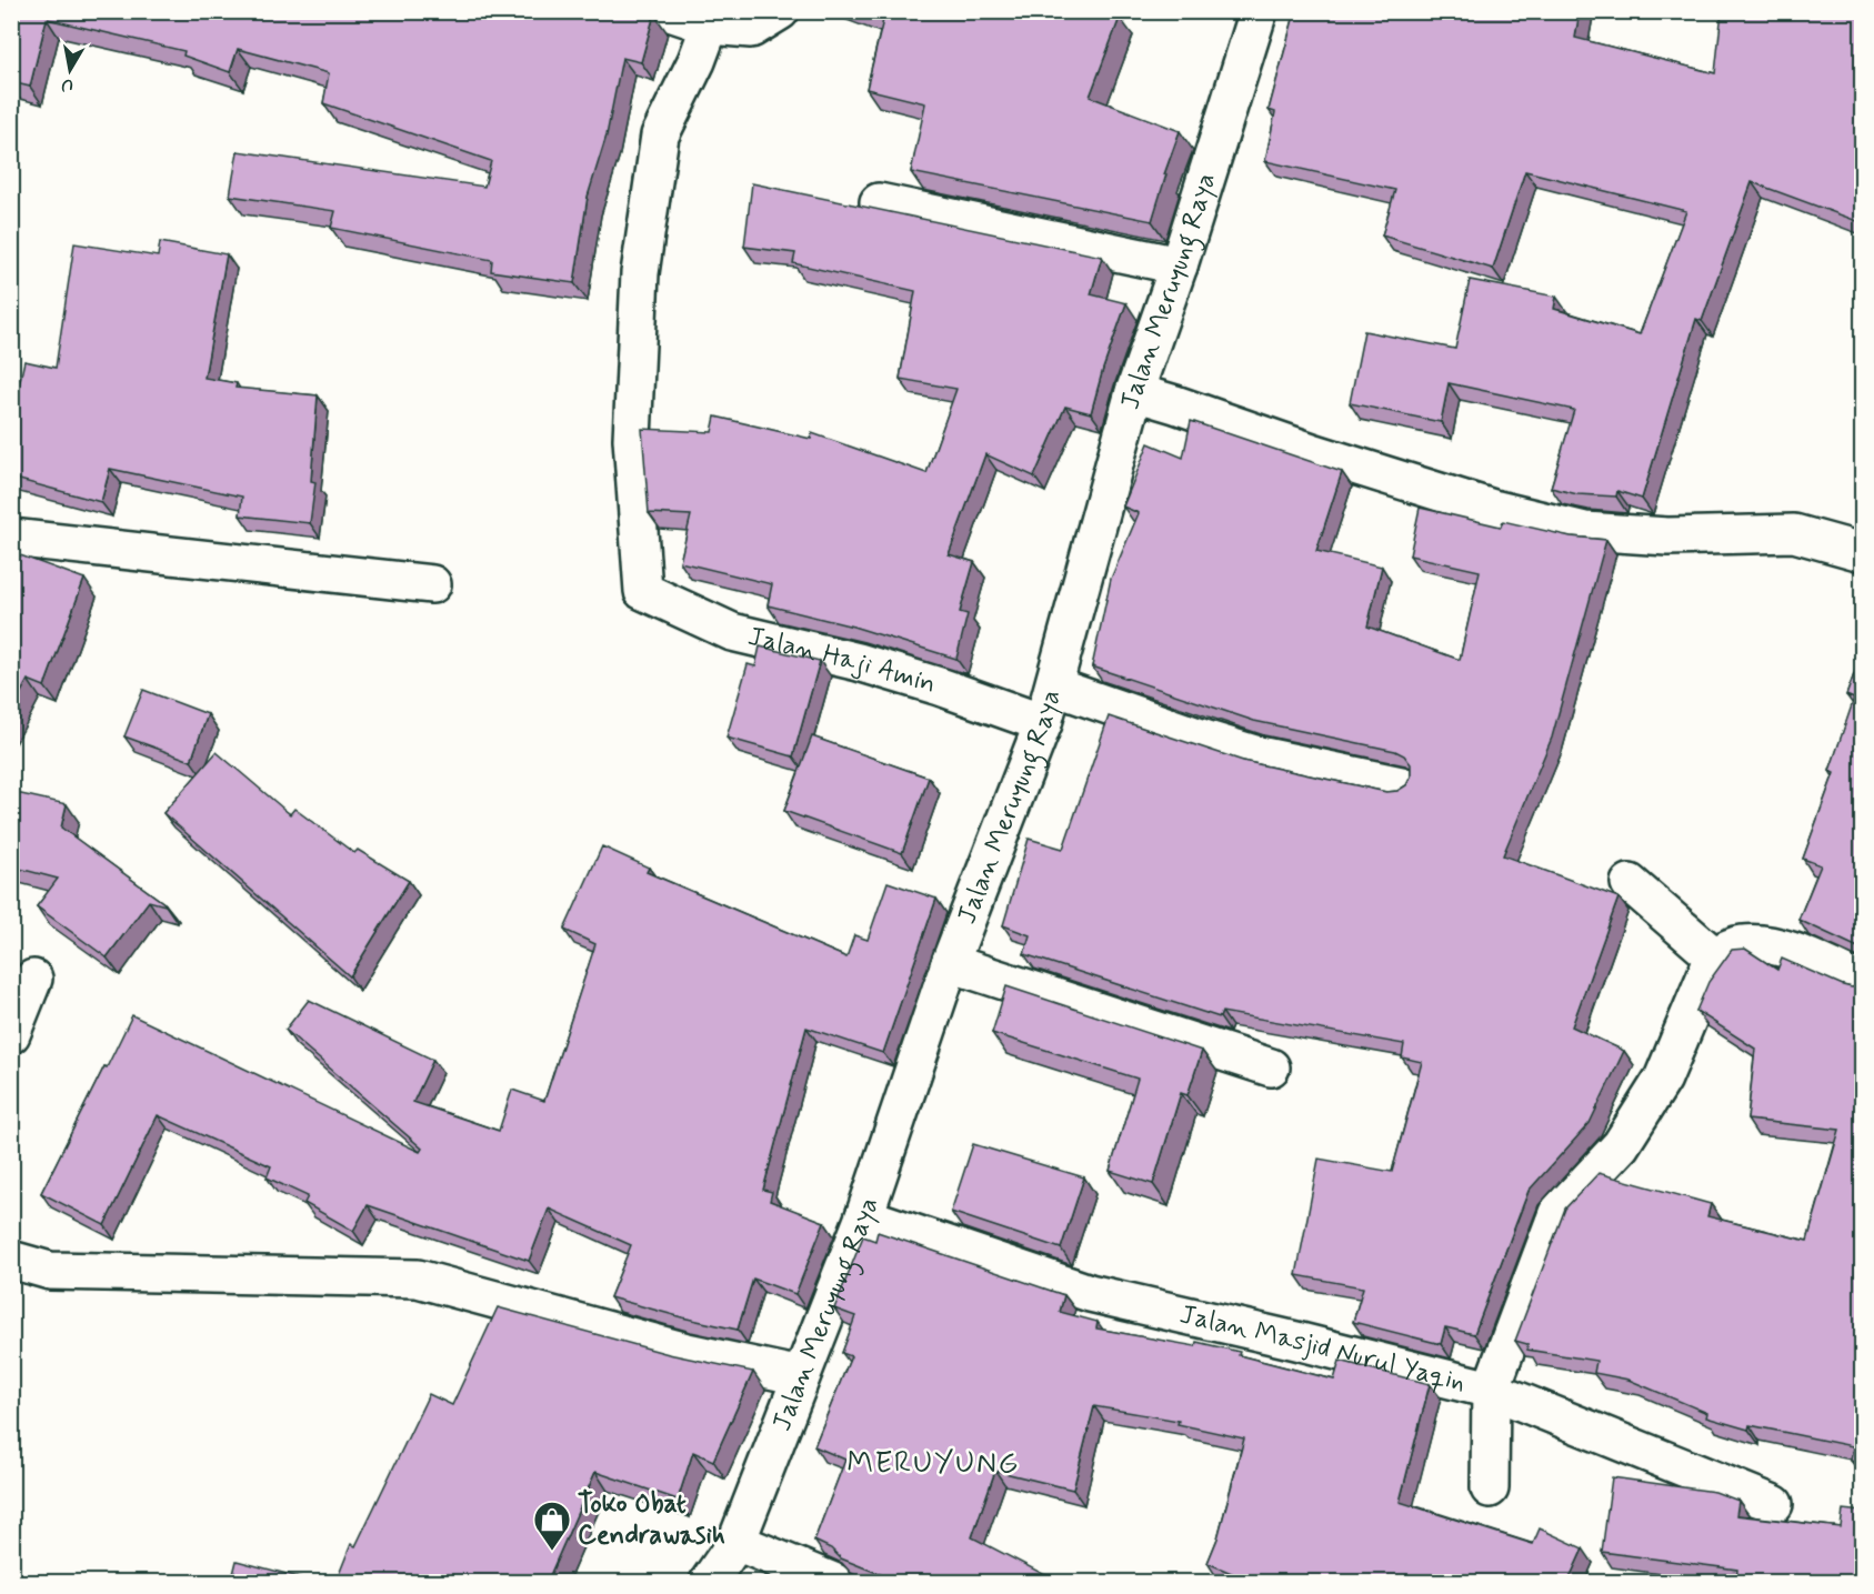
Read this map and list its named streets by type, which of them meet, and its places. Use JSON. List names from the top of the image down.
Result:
{
  "streets": {
    "street": ["Jalan Meruyung Raya", "Jalan Haji Amin", "Jalan Masjid Nurul Yaqin"]
  },
  "crossings": [
    ["Jalan Meruyung Raya", "Jalan Haji Amin"],
    ["Jalan Meruyung Raya", "Jalan Masjid Nurul Yaqin"]
  ],
  "districts": ["MERUYUNG"],
  "places": {
    "shop": ["Toko Obat Cendrawasih"]
  },
  "north": "bottom"
}
